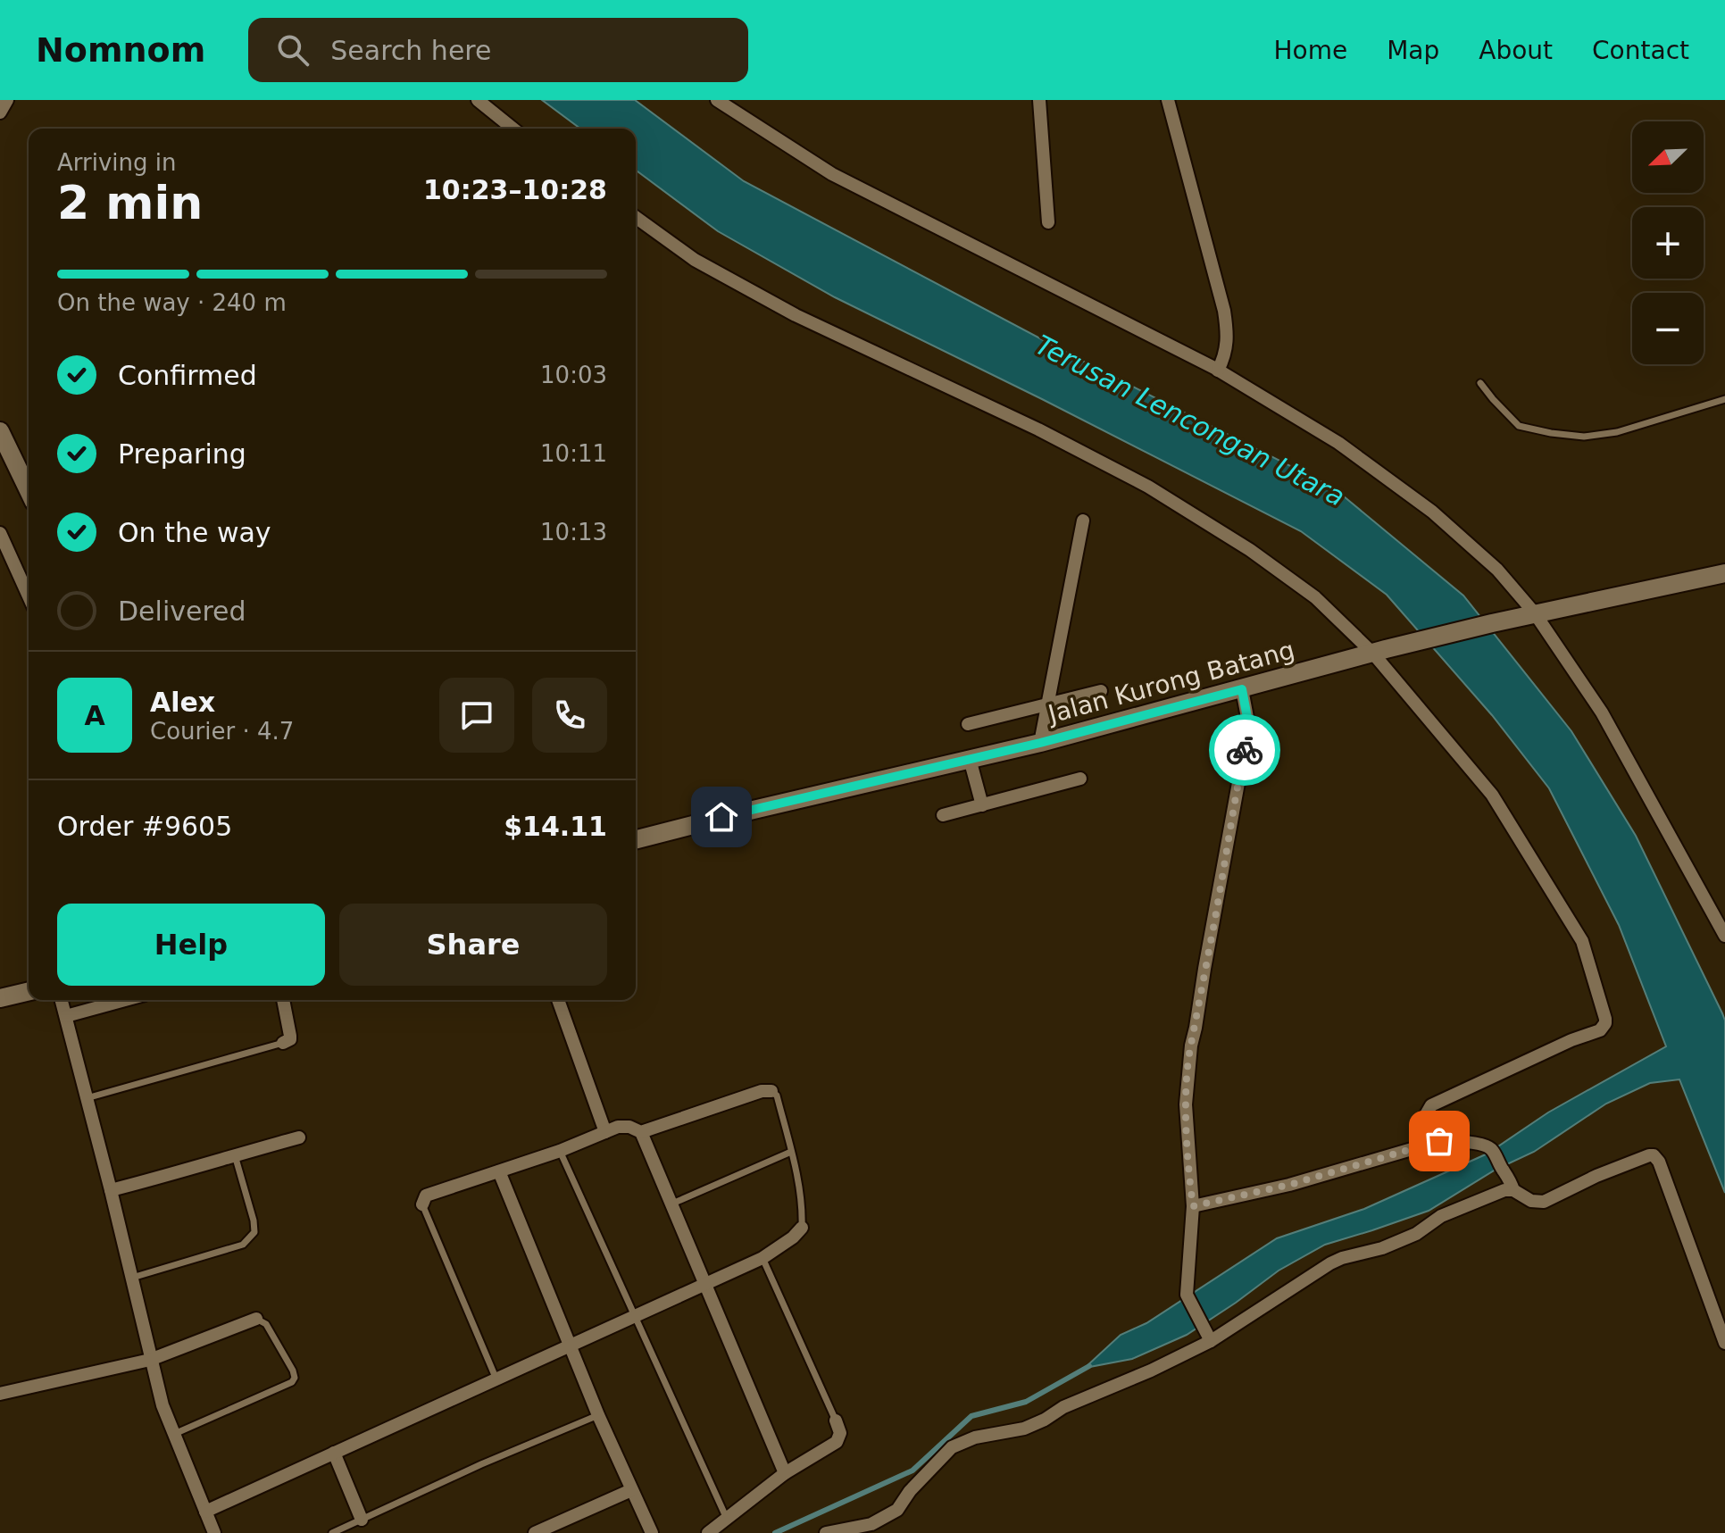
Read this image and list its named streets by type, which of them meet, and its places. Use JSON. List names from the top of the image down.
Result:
{
  "streets": {
    "street": ["Jalan Kurong Batang"]
  },
  "water": ["Terusan Lencongan Utara"],
  "north": "bottom left",
  "page": {
    "header": "Nomnom",
    "search": "Search here",
    "nav": [
      "Home",
      "Map",
      "About",
      "Contact"
    ],
    "map_buttons": ["+", "−"],
    "heading": ["2 min", "Arriving in", "10:23–10:28"],
    "panel": [
      "Alex",
      "Courier · 4.7",
      "Order #9605",
      "$14.11"
    ],
    "bar": "On the way · 240 m",
    "list": [
      ["Confirmed", "10:03"],
      ["Preparing", "10:11"],
      ["On the way", "10:13"],
      "Delivered"
    ],
    "round": "A",
    "buttons": ["Help", "Share"]
  }
}
